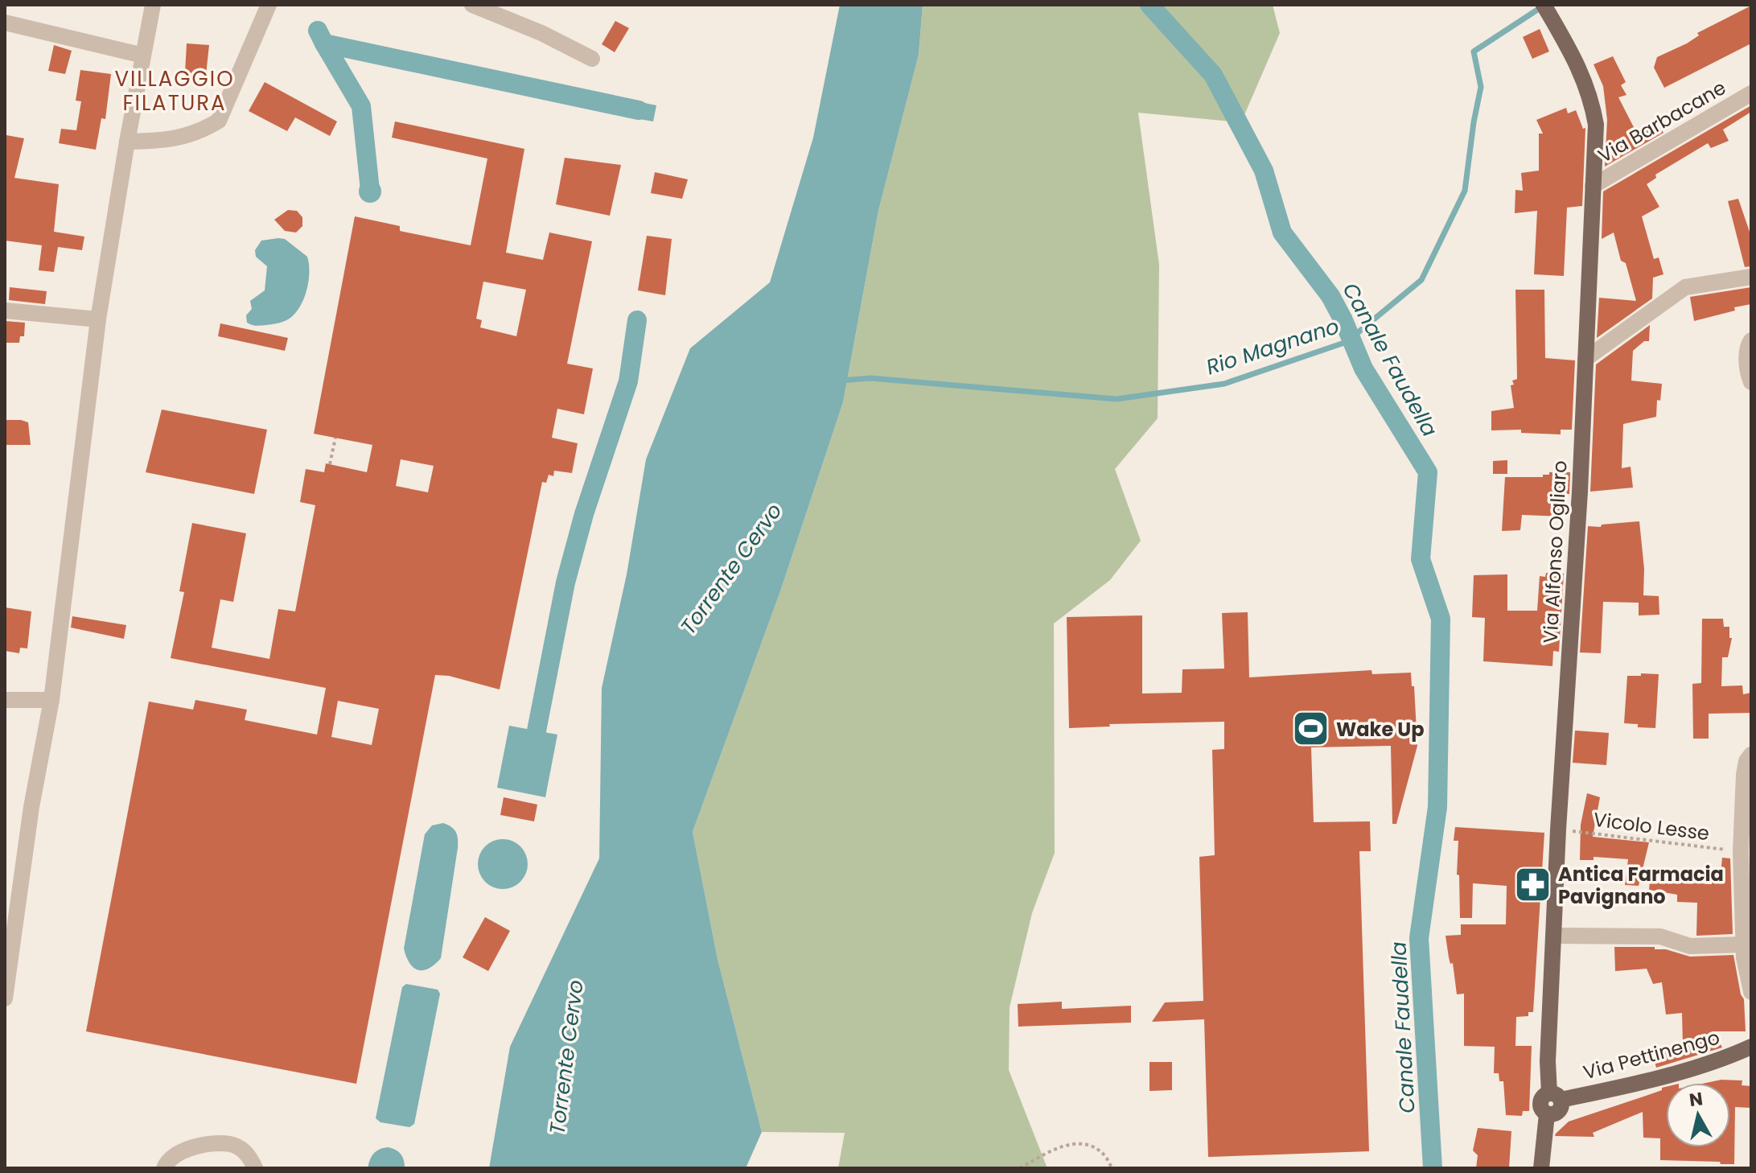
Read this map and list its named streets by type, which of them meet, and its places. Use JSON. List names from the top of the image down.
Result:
{
  "streets": {
    "main road": ["Via Alfonso Ogliaro", "Via Pettinengo"],
    "street": ["Via Barbacane"],
    "path": ["Vicolo Lesse"]
  },
  "crossings": [
    ["Via Barbacane", "Via Alfonso Ogliaro"],
    ["Via Alfonso Ogliaro", "Vicolo Lesse"],
    ["Via Alfonso Ogliaro", "Via Pettinengo"]
  ],
  "districts": ["VILLAGGIO FILATURA"],
  "water": ["Rio Magnano", "Canale Faudella", "Torrente Cervo"],
  "places": {
    "sports": ["Wake Up"],
    "pharmacy": ["Antica Farmacia Pavignano"]
  },
  "north": "top"
}
